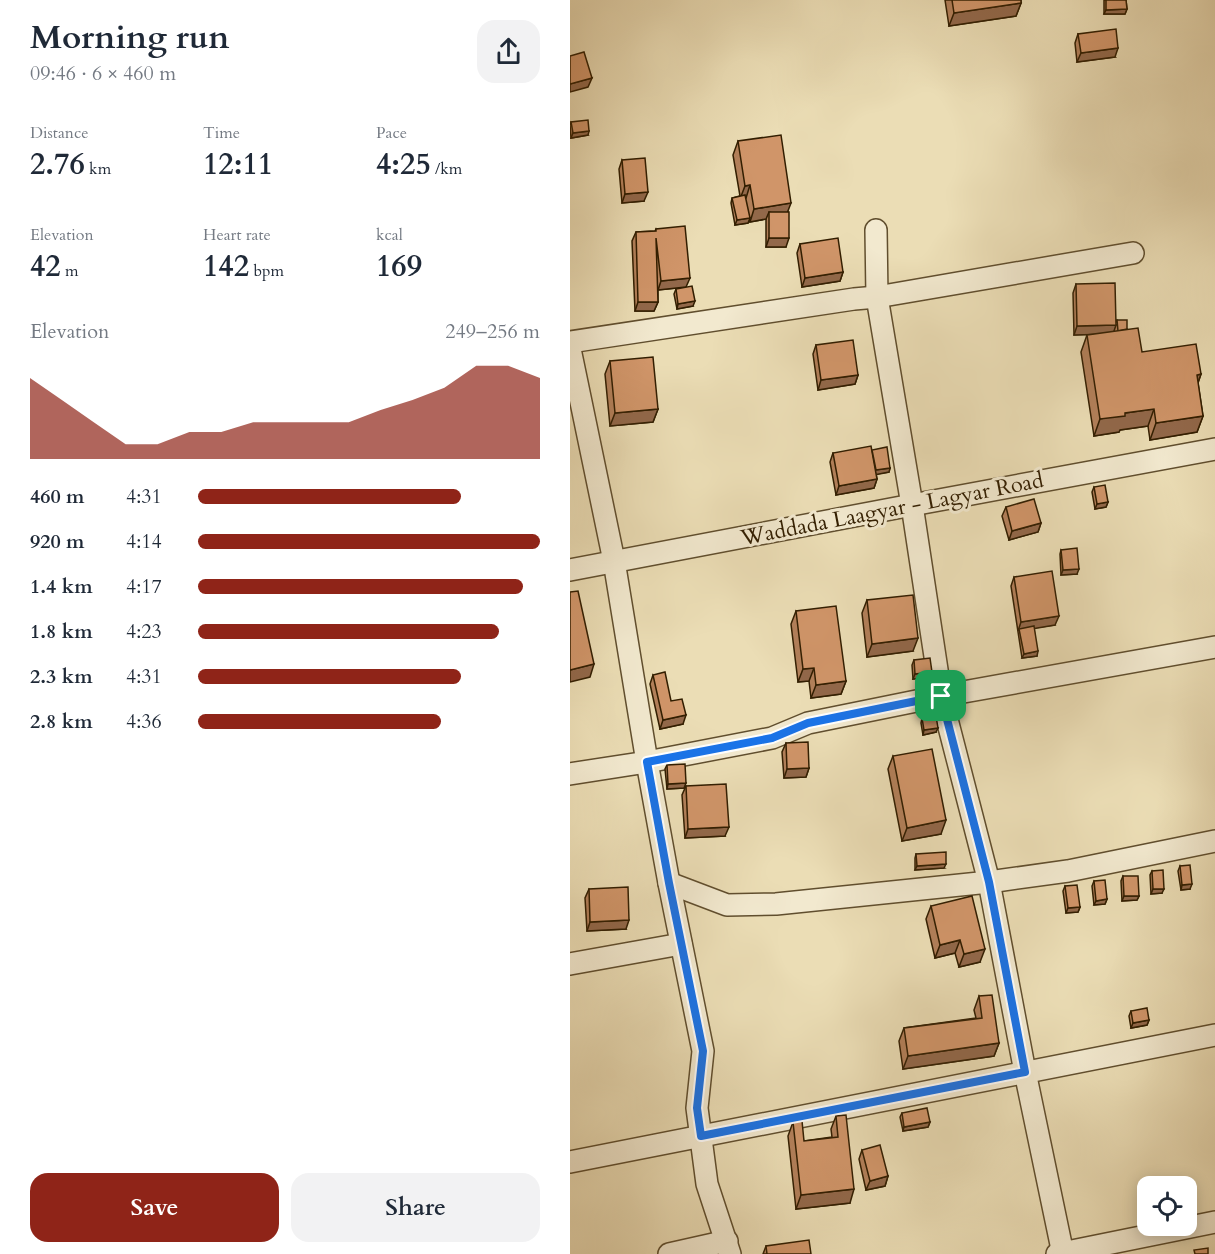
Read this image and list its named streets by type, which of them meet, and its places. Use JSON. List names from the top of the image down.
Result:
{
  "streets": {
    "street": ["Waddada Laagyar - Lagyar Road"]
  },
  "page": {
    "heading": ["Morning run", "09:46 · 6 × 460 m"],
    "stats": [
      ["Distance", "2.76 km"],
      ["Time", "12:11"],
      ["Pace", "4:25 /km"],
      ["Elevation", "42 m"],
      ["Heart rate", "142 bpm"],
      ["kcal", "169"]
    ],
    "chart": ["Elevation", "249–256 m"],
    "list": [
      {
        "name": "460 m",
        "note": "4:31"
      },
      {
        "name": "920 m",
        "note": "4:14"
      },
      {
        "name": "1.4 km",
        "note": "4:17"
      },
      {
        "name": "1.8 km",
        "note": "4:23"
      },
      {
        "name": "2.3 km",
        "note": "4:31"
      },
      {
        "name": "2.8 km",
        "note": "4:36"
      }
    ],
    "buttons": ["Save", "Share"]
  }
}
